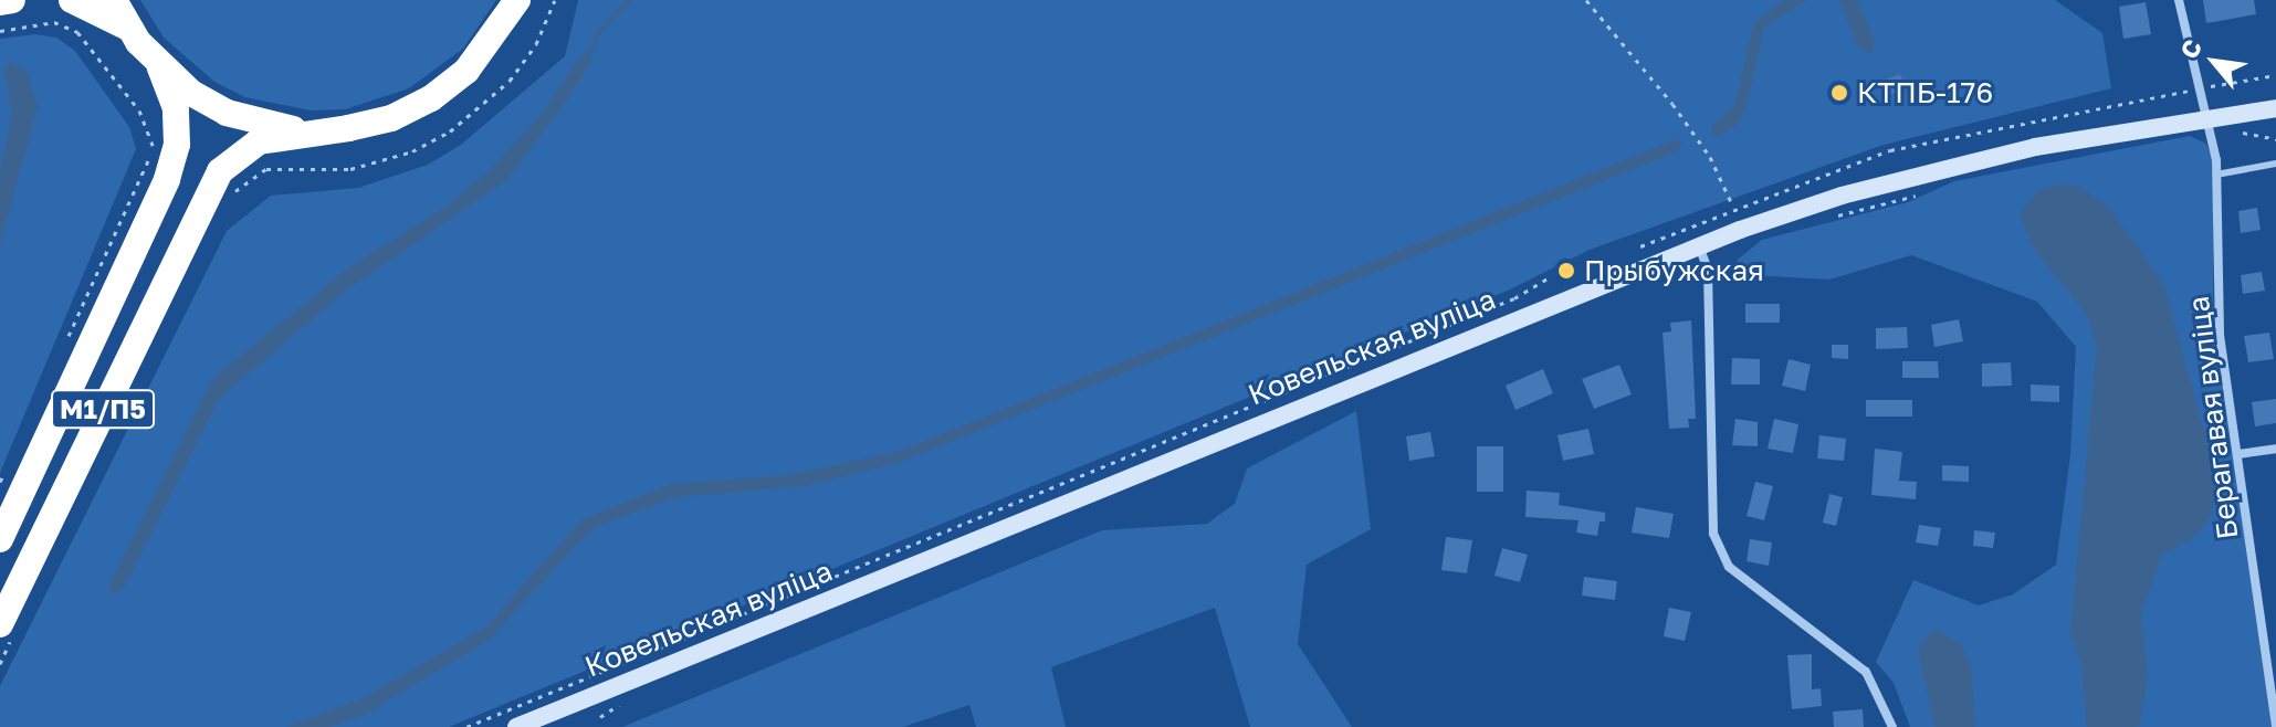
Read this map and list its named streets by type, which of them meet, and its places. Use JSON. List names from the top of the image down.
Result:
{
  "streets": {
    "highway": ["М1/П5"],
    "main road": ["Ковельская вуліца"],
    "street": ["Берагавая вуліца"]
  },
  "crossings": [
    ["Ковельская вуліца", "Берагавая вуліца"]
  ],
  "places": ["КТПБ-176", "Прыбужская"],
  "north": "top left"
}
